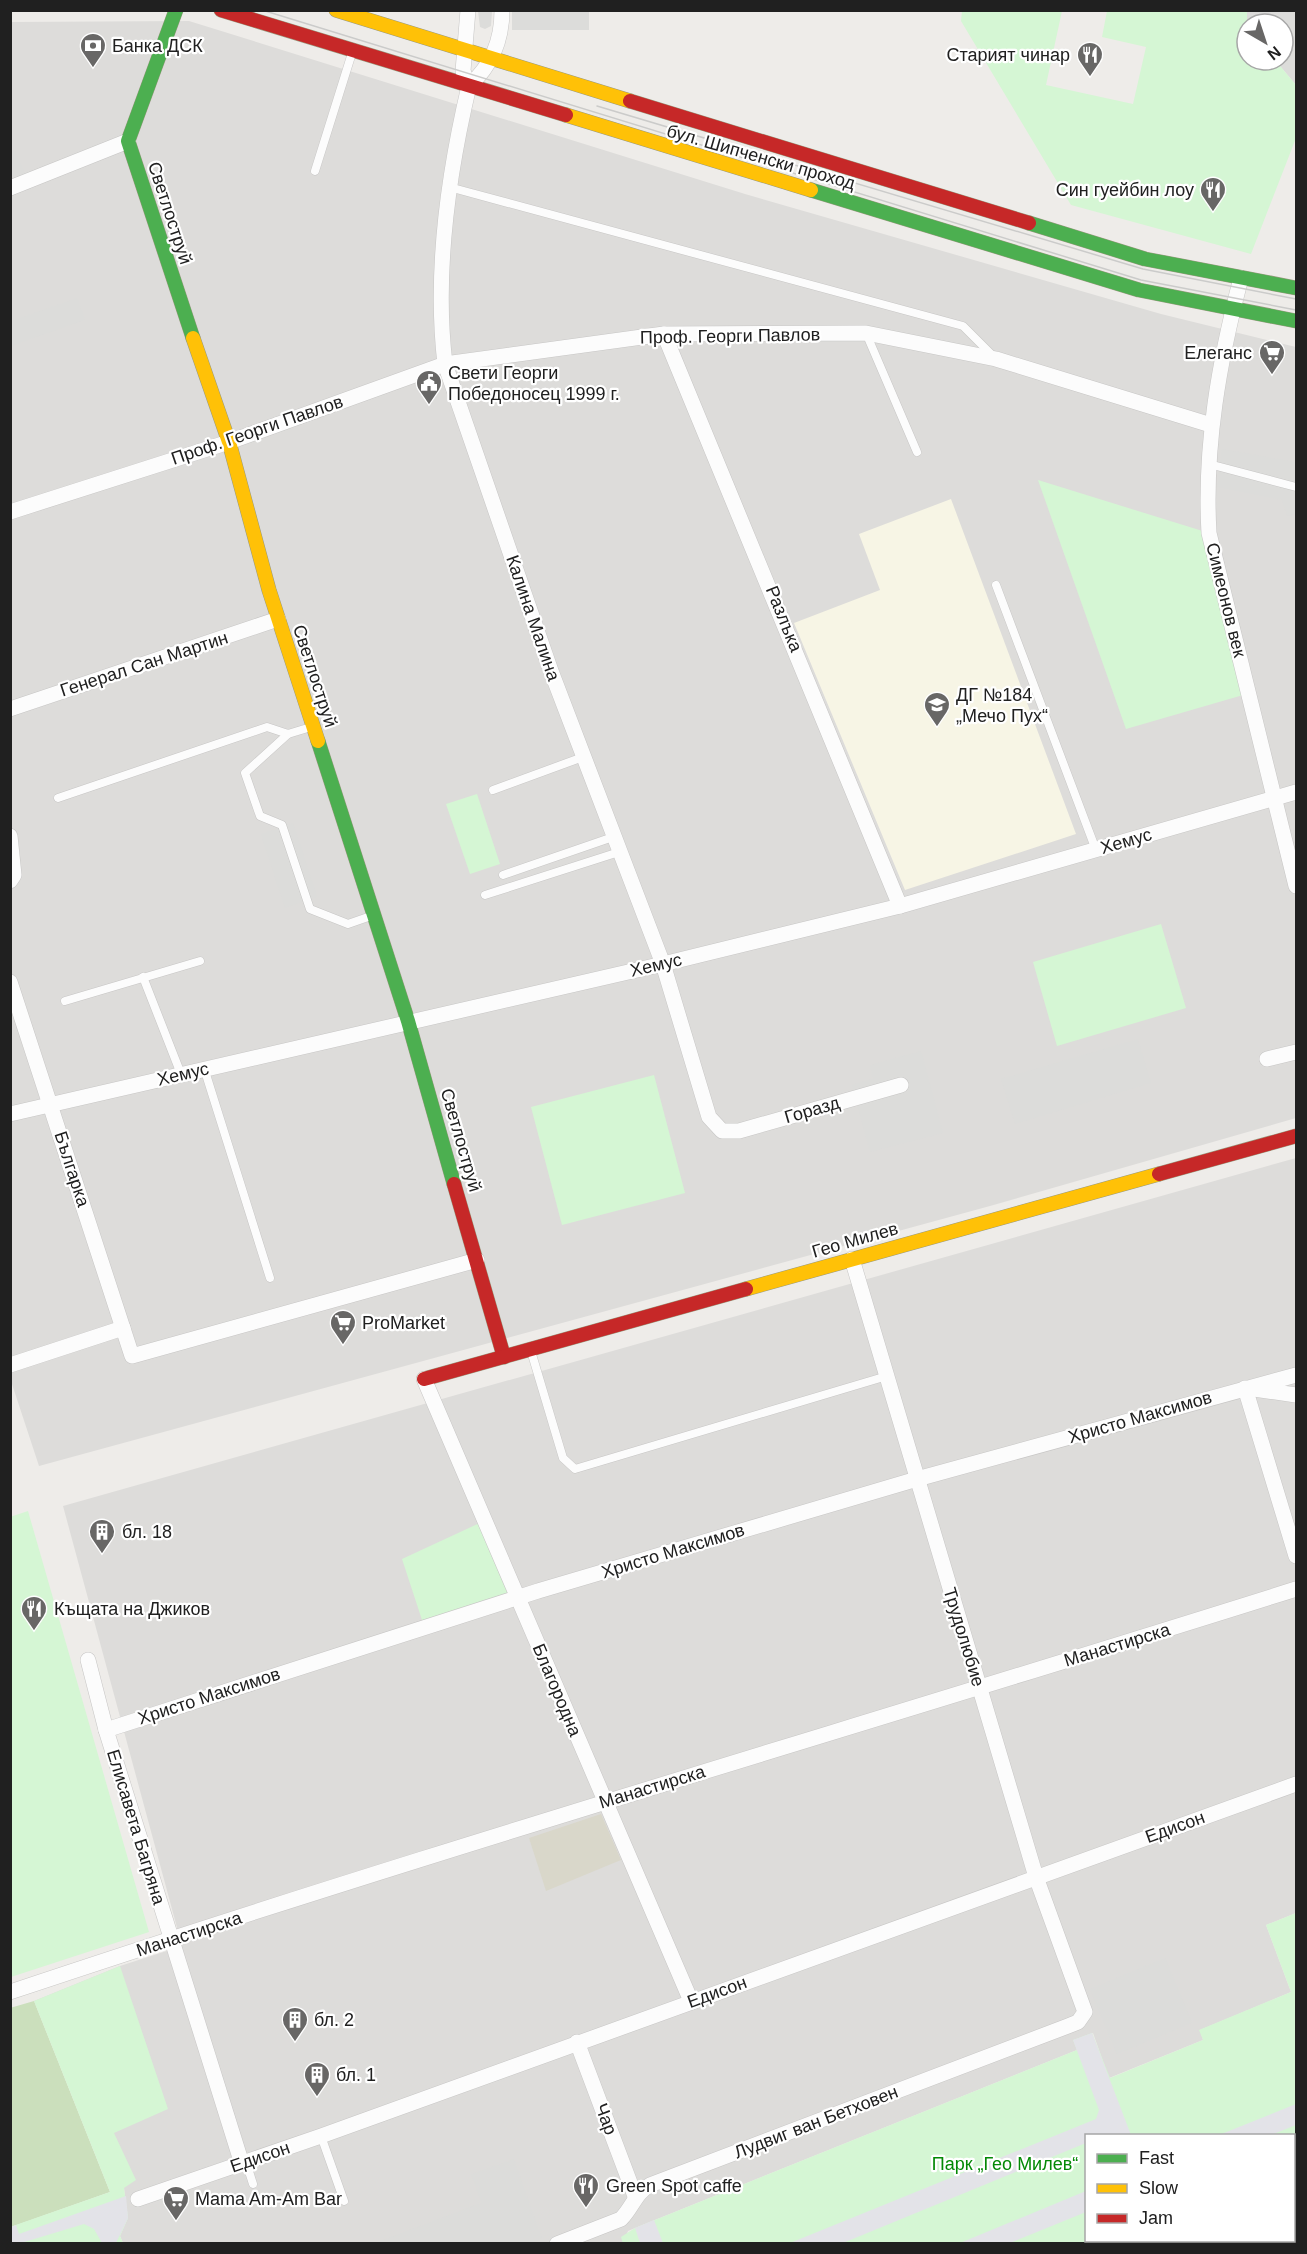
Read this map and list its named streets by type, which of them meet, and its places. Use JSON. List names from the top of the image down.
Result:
{
  "streets": {
    "street": [
      "бул. Шипченски проход",
      "Светлоструй",
      "Проф. Георги Павлов",
      "Симеонов век",
      "Калина Малина",
      "Разлъка",
      "Генерал Сан Мартин",
      "Хемус",
      "Горазд",
      "Българка",
      "Гео Милев",
      "Христо Максимов",
      "Трудолюбие",
      "Манастирска",
      "Благородна",
      "Елисавета Багряна",
      "Едисон",
      "Чар",
      "Лудвиг ван Бетховен"
    ]
  },
  "crossings": [
    ["бул. Шипченски проход", "Симеонов век"],
    ["бул. Шипченски проход", "Калина Малина"],
    ["Светлоструй", "Проф. Георги Павлов"],
    ["Светлоструй", "Генерал Сан Мартин"],
    ["Светлоструй", "Хемус"],
    ["Светлоструй", "Българка"],
    ["Светлоструй", "Гео Милев"],
    ["Проф. Георги Павлов", "Симеонов век"],
    ["Проф. Георги Павлов", "Калина Малина"],
    ["Проф. Георги Павлов", "Разлъка"],
    ["Симеонов век", "Хемус"],
    ["Калина Малина", "Хемус"],
    ["Калина Малина", "Горазд"],
    ["Разлъка", "Хемус"],
    ["Хемус", "Българка"],
    ["Гео Милев", "Трудолюбие"],
    ["Гео Милев", "Благородна"],
    ["Христо Максимов", "Трудолюбие"],
    ["Христо Максимов", "Благородна"],
    ["Христо Максимов", "Елисавета Багряна"],
    ["Трудолюбие", "Манастирска"],
    ["Трудолюбие", "Едисон"],
    ["Трудолюбие", "Лудвиг ван Бетховен"],
    ["Манастирска", "Благородна"],
    ["Манастирска", "Елисавета Багряна"],
    ["Благородна", "Едисон"],
    ["Елисавета Багряна", "Едисон"],
    ["Едисон", "Чар"],
    ["Чар", "Лудвиг ван Бетховен"]
  ],
  "parks": ["Парк „Гео Милев“"],
  "places": {
    "bank": ["Банка ДСК"],
    "restaurant": [
      "Старият чинар",
      "Син гуейбин лоу",
      "Къщата на Джиков",
      "Green Spot caffe"
    ],
    "supermarket": ["Елеганс", "ProMarket", "Mama Am-Am Bar"],
    "public building": ["Свети Георги Победоносец 1999 г."],
    "school or university": ["ДГ №184 „Мечо Пух“"],
    "building": ["бл. 18", "бл. 2", "бл. 1"]
  },
  "legend": ["Fast", "Slow", "Jam"],
  "north": "bottom right"
}
